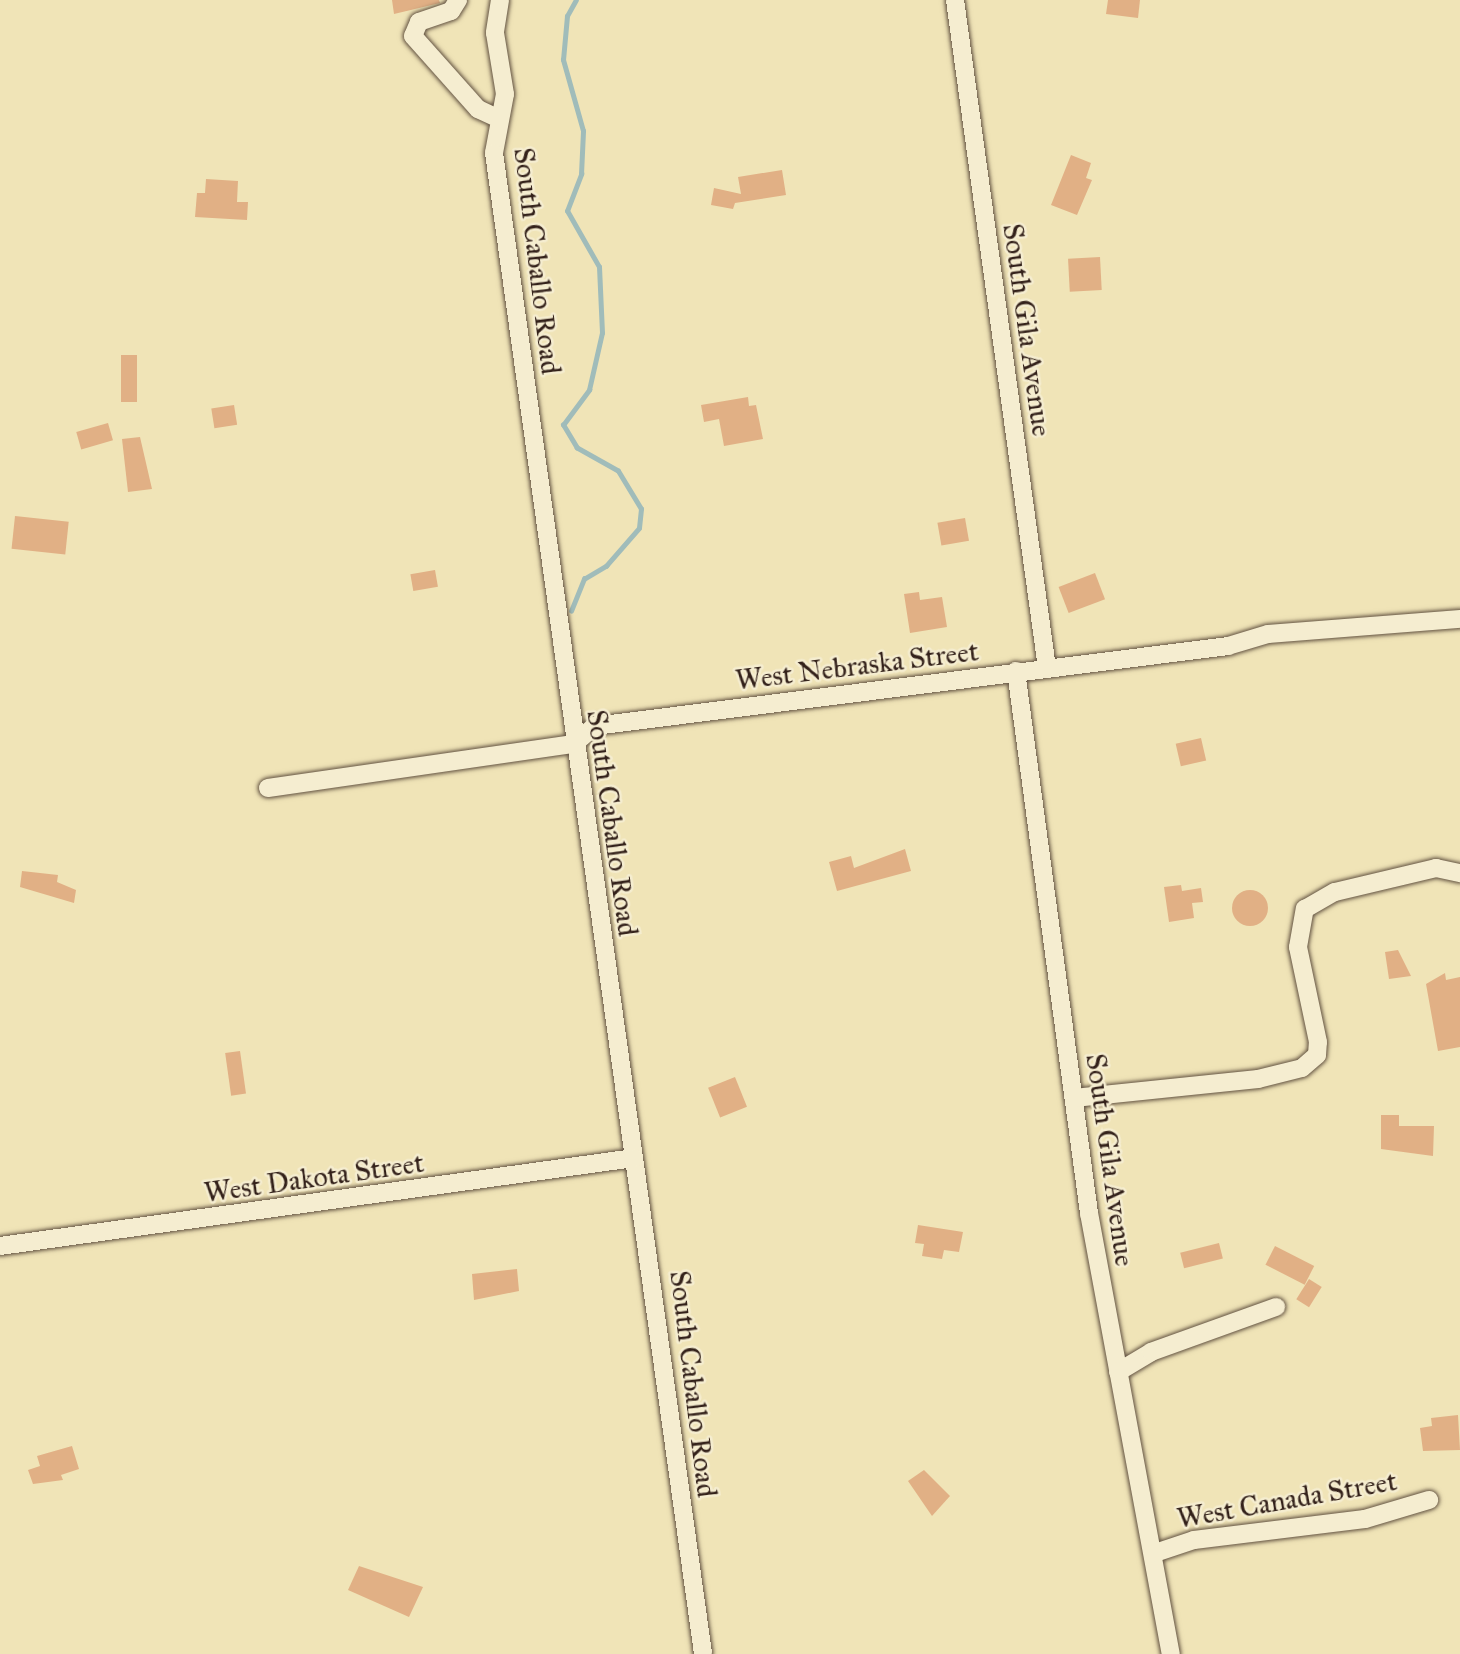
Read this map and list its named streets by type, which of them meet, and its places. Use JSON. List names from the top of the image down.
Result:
{
  "streets": {
    "street": [
      "South Caballo Road",
      "South Gila Avenue",
      "West Nebraska Street",
      "West Dakota Street",
      "West Canada Street"
    ]
  },
  "crossings": [
    ["South Caballo Road", "West Nebraska Street"],
    ["South Caballo Road", "West Dakota Street"],
    ["South Gila Avenue", "West Nebraska Street"],
    ["South Gila Avenue", "West Canada Street"]
  ]
}
